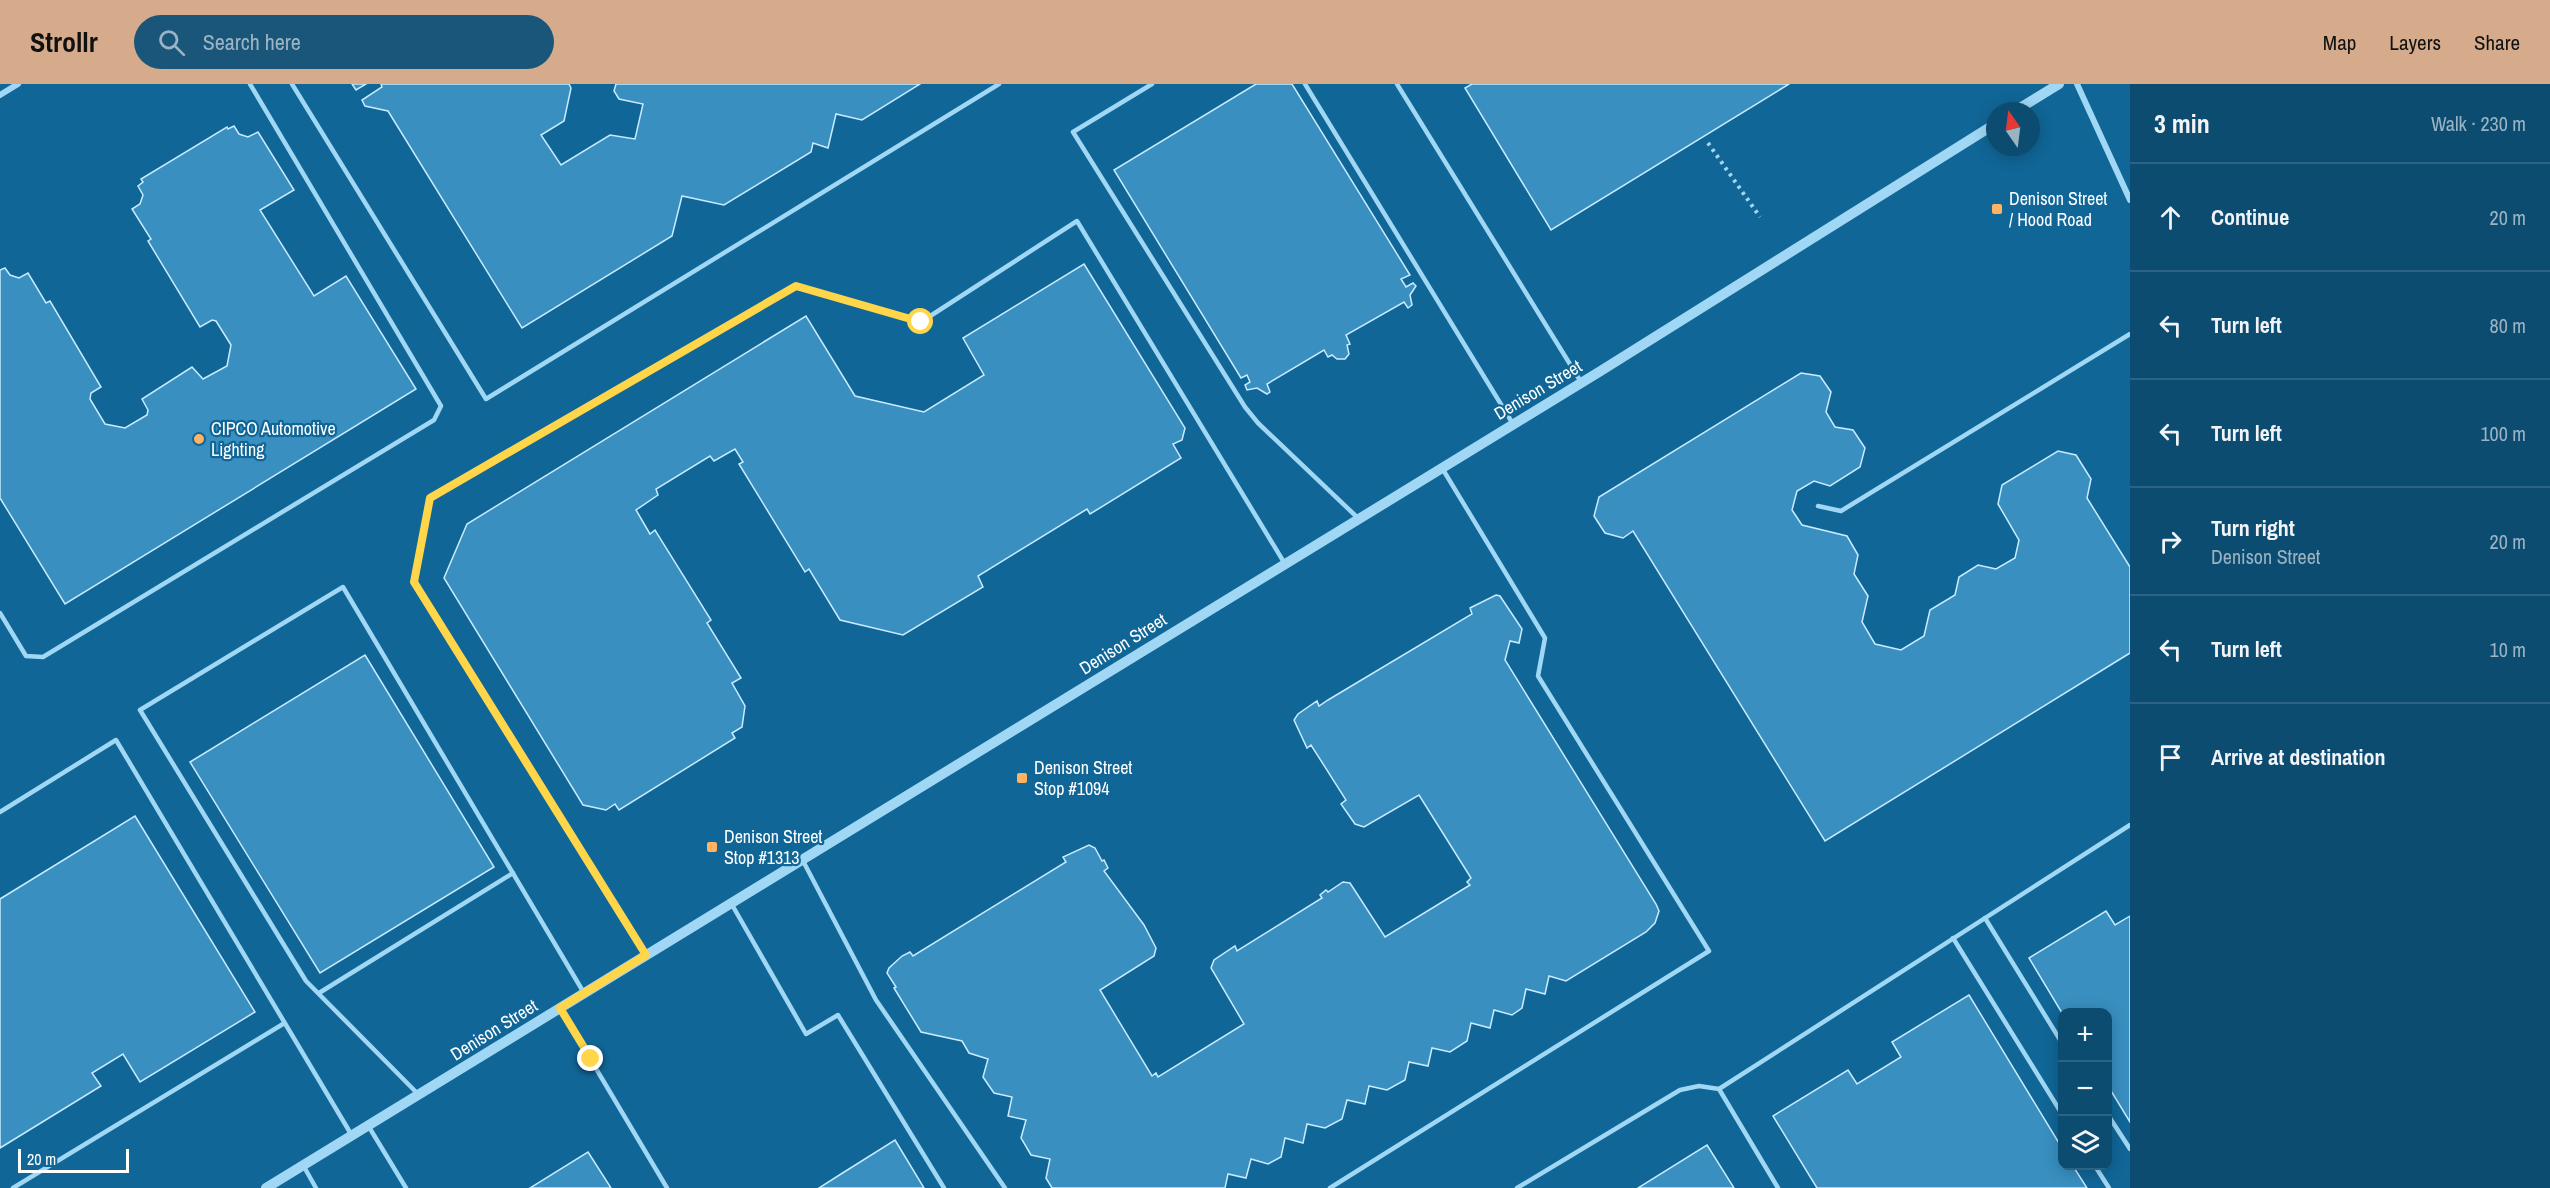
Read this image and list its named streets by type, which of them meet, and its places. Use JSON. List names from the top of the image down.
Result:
{
  "streets": {
    "street": ["Denison Street"]
  },
  "places": {
    "transit": ["Denison Street / Hood Road", "Denison Street Stop #1094", "Denison Street Stop #1313"],
    "other": ["CIPCO Automotive Lighting"]
  },
  "scale_bar": "20 m",
  "north": "top",
  "page": {
    "header": "Strollr",
    "search": "Search here",
    "nav": ["Map", "Layers", "Share"],
    "heading": ["3 min", "Walk · 230 m"],
    "list": [
      ["Continue", "20 m"],
      ["Turn left", "80 m"],
      ["Turn left", "100 m"],
      ["Turn right", "Denison Street", "20 m"],
      ["Turn left", "10 m"],
      "Arrive at destination"
    ],
    "map_buttons": ["+", "−"],
    "scale": "20 m"
  }
}
